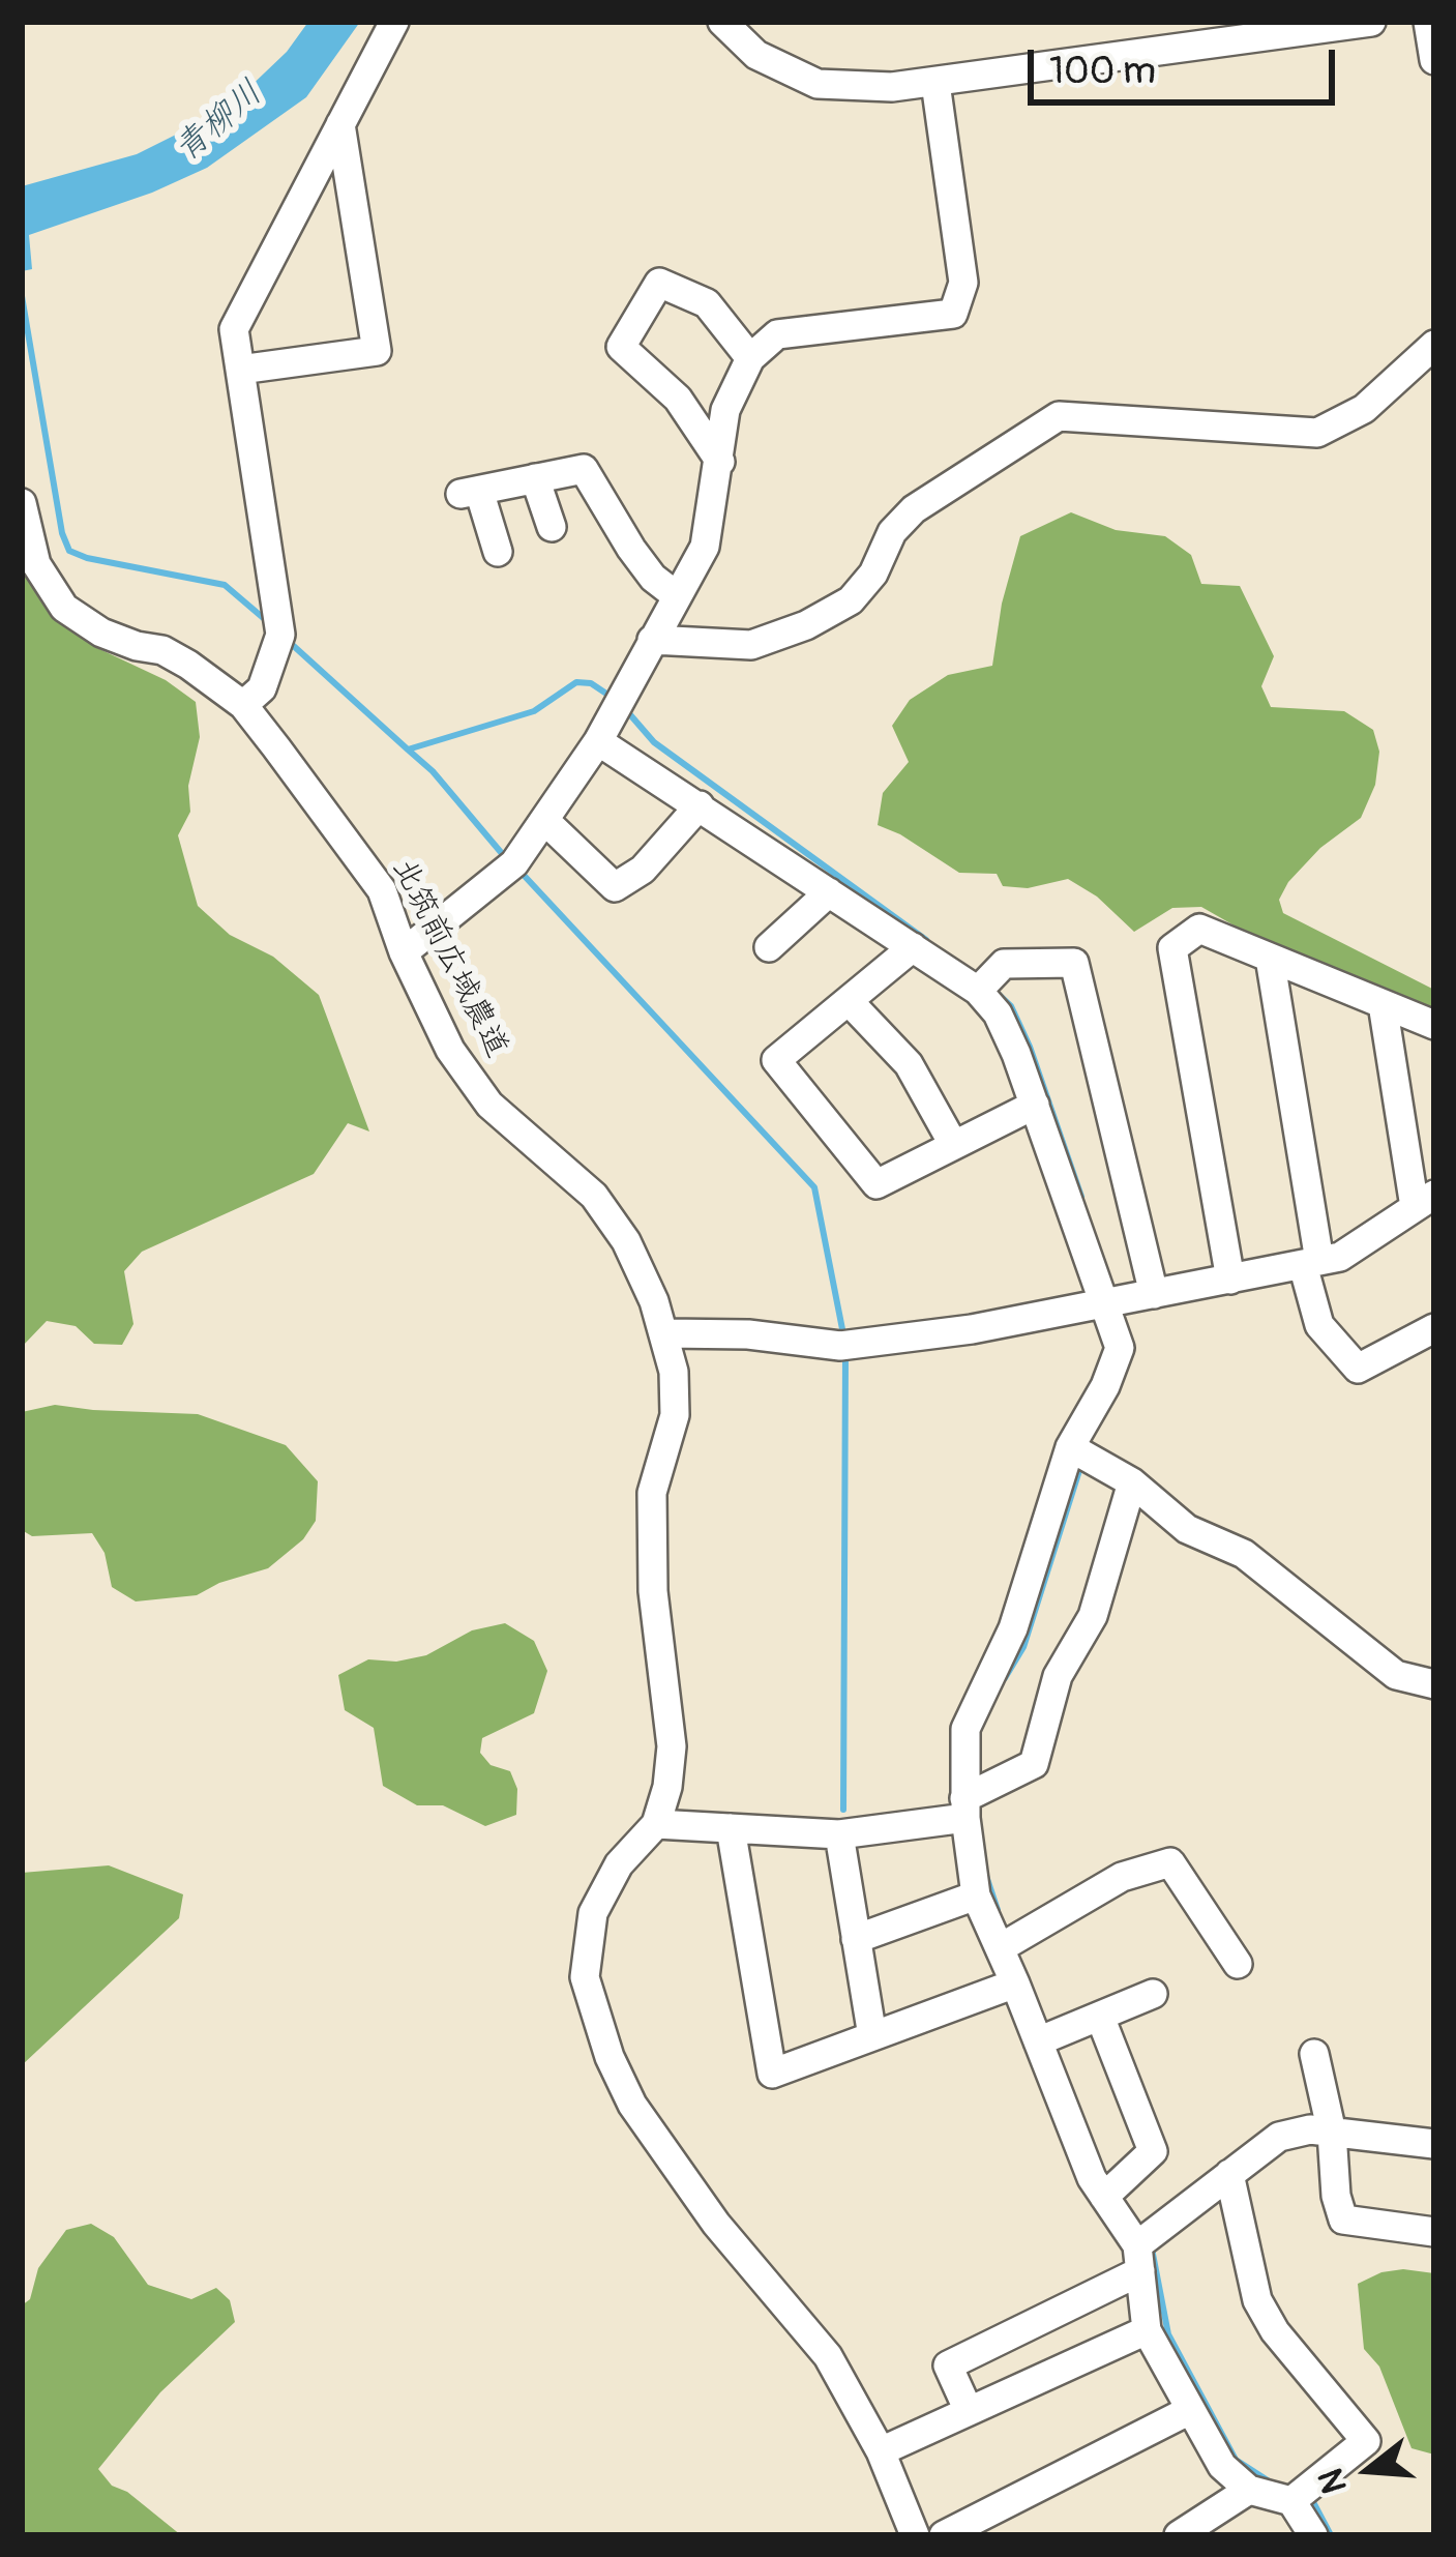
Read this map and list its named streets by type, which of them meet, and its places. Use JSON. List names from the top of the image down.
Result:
{
  "streets": {
    "street": ["北筑前広域農道"]
  },
  "water": ["青柳川"],
  "scale_bar": "100 m",
  "north": "left"
}
